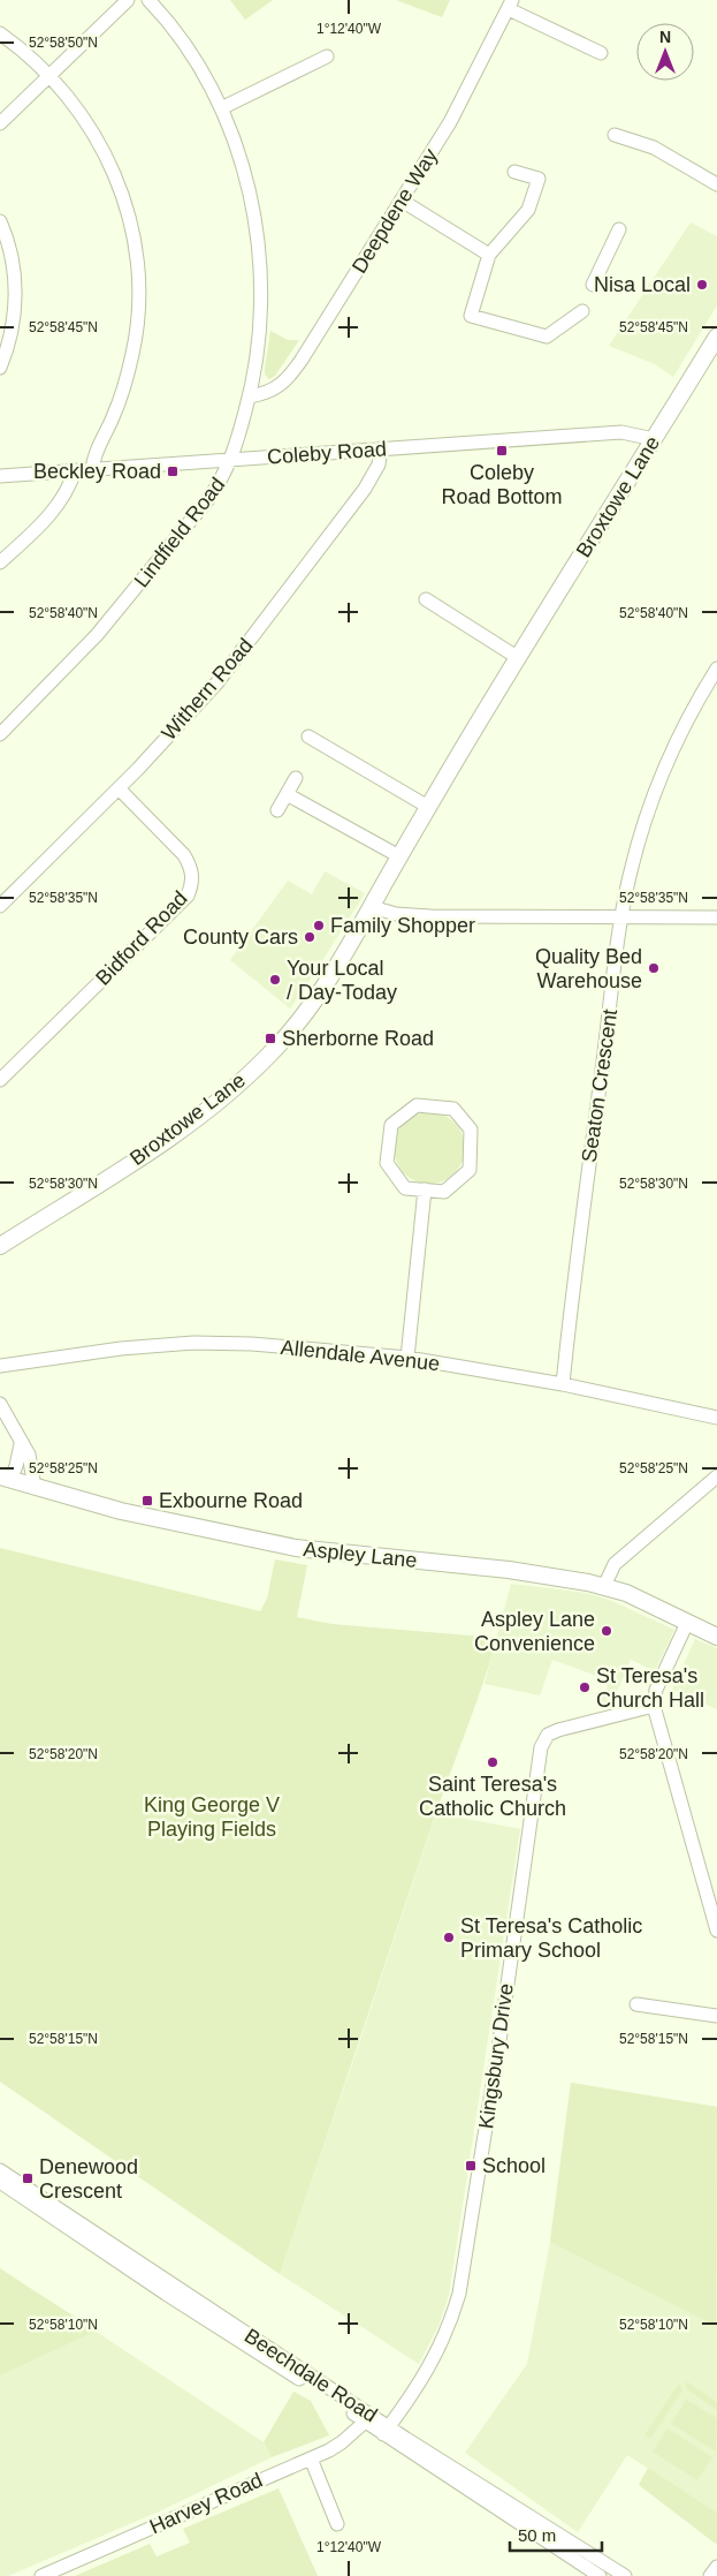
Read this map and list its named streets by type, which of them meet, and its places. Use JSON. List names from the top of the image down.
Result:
{
  "streets": {
    "main road": ["Broxtowe Lane", "Aspley Lane"],
    "street": [
      "Deepdene Way",
      "Coleby Road",
      "Lindfield Road",
      "Withern Road",
      "Bidford Road",
      "Seaton Crescent",
      "Allendale Avenue",
      "Kingsbury Drive",
      "Beechdale Road",
      "Harvey Road"
    ]
  },
  "crossings": [
    ["Deepdene Way", "Lindfield Road"],
    ["Coleby Road", "Broxtowe Lane"],
    ["Coleby Road", "Lindfield Road"],
    ["Coleby Road", "Withern Road"],
    ["Withern Road", "Bidford Road"],
    ["Seaton Crescent", "Allendale Avenue"],
    ["Kingsbury Drive", "Beechdale Road"],
    ["Beechdale Road", "Harvey Road"]
  ],
  "parks": ["King George V Playing Fields"],
  "places": {
    "other": [
      "Nisa Local",
      "Family Shopper",
      "County Cars",
      "Quality Bed Warehouse",
      "Your Local / Day-Today",
      "Aspley Lane Convenience",
      "St Teresa's Church Hall",
      "Saint Teresa's Catholic Church",
      "St Teresa's Catholic Primary School"
    ],
    "transit": [
      "Coleby Road Bottom",
      "Beckley Road",
      "Sherborne Road",
      "Exbourne Road",
      "School",
      "Denewood Crescent"
    ]
  },
  "scale_bar": "50 m",
  "north": "top",
  "coordinates": [
    "1°12'40\"W",
    "52°58'50\"N",
    "52°58'45\"N",
    "52°58'40\"N",
    "52°58'35\"N",
    "52°58'30\"N",
    "52°58'25\"N",
    "52°58'20\"N",
    "52°58'15\"N",
    "52°58'10\"N"
  ]
}
